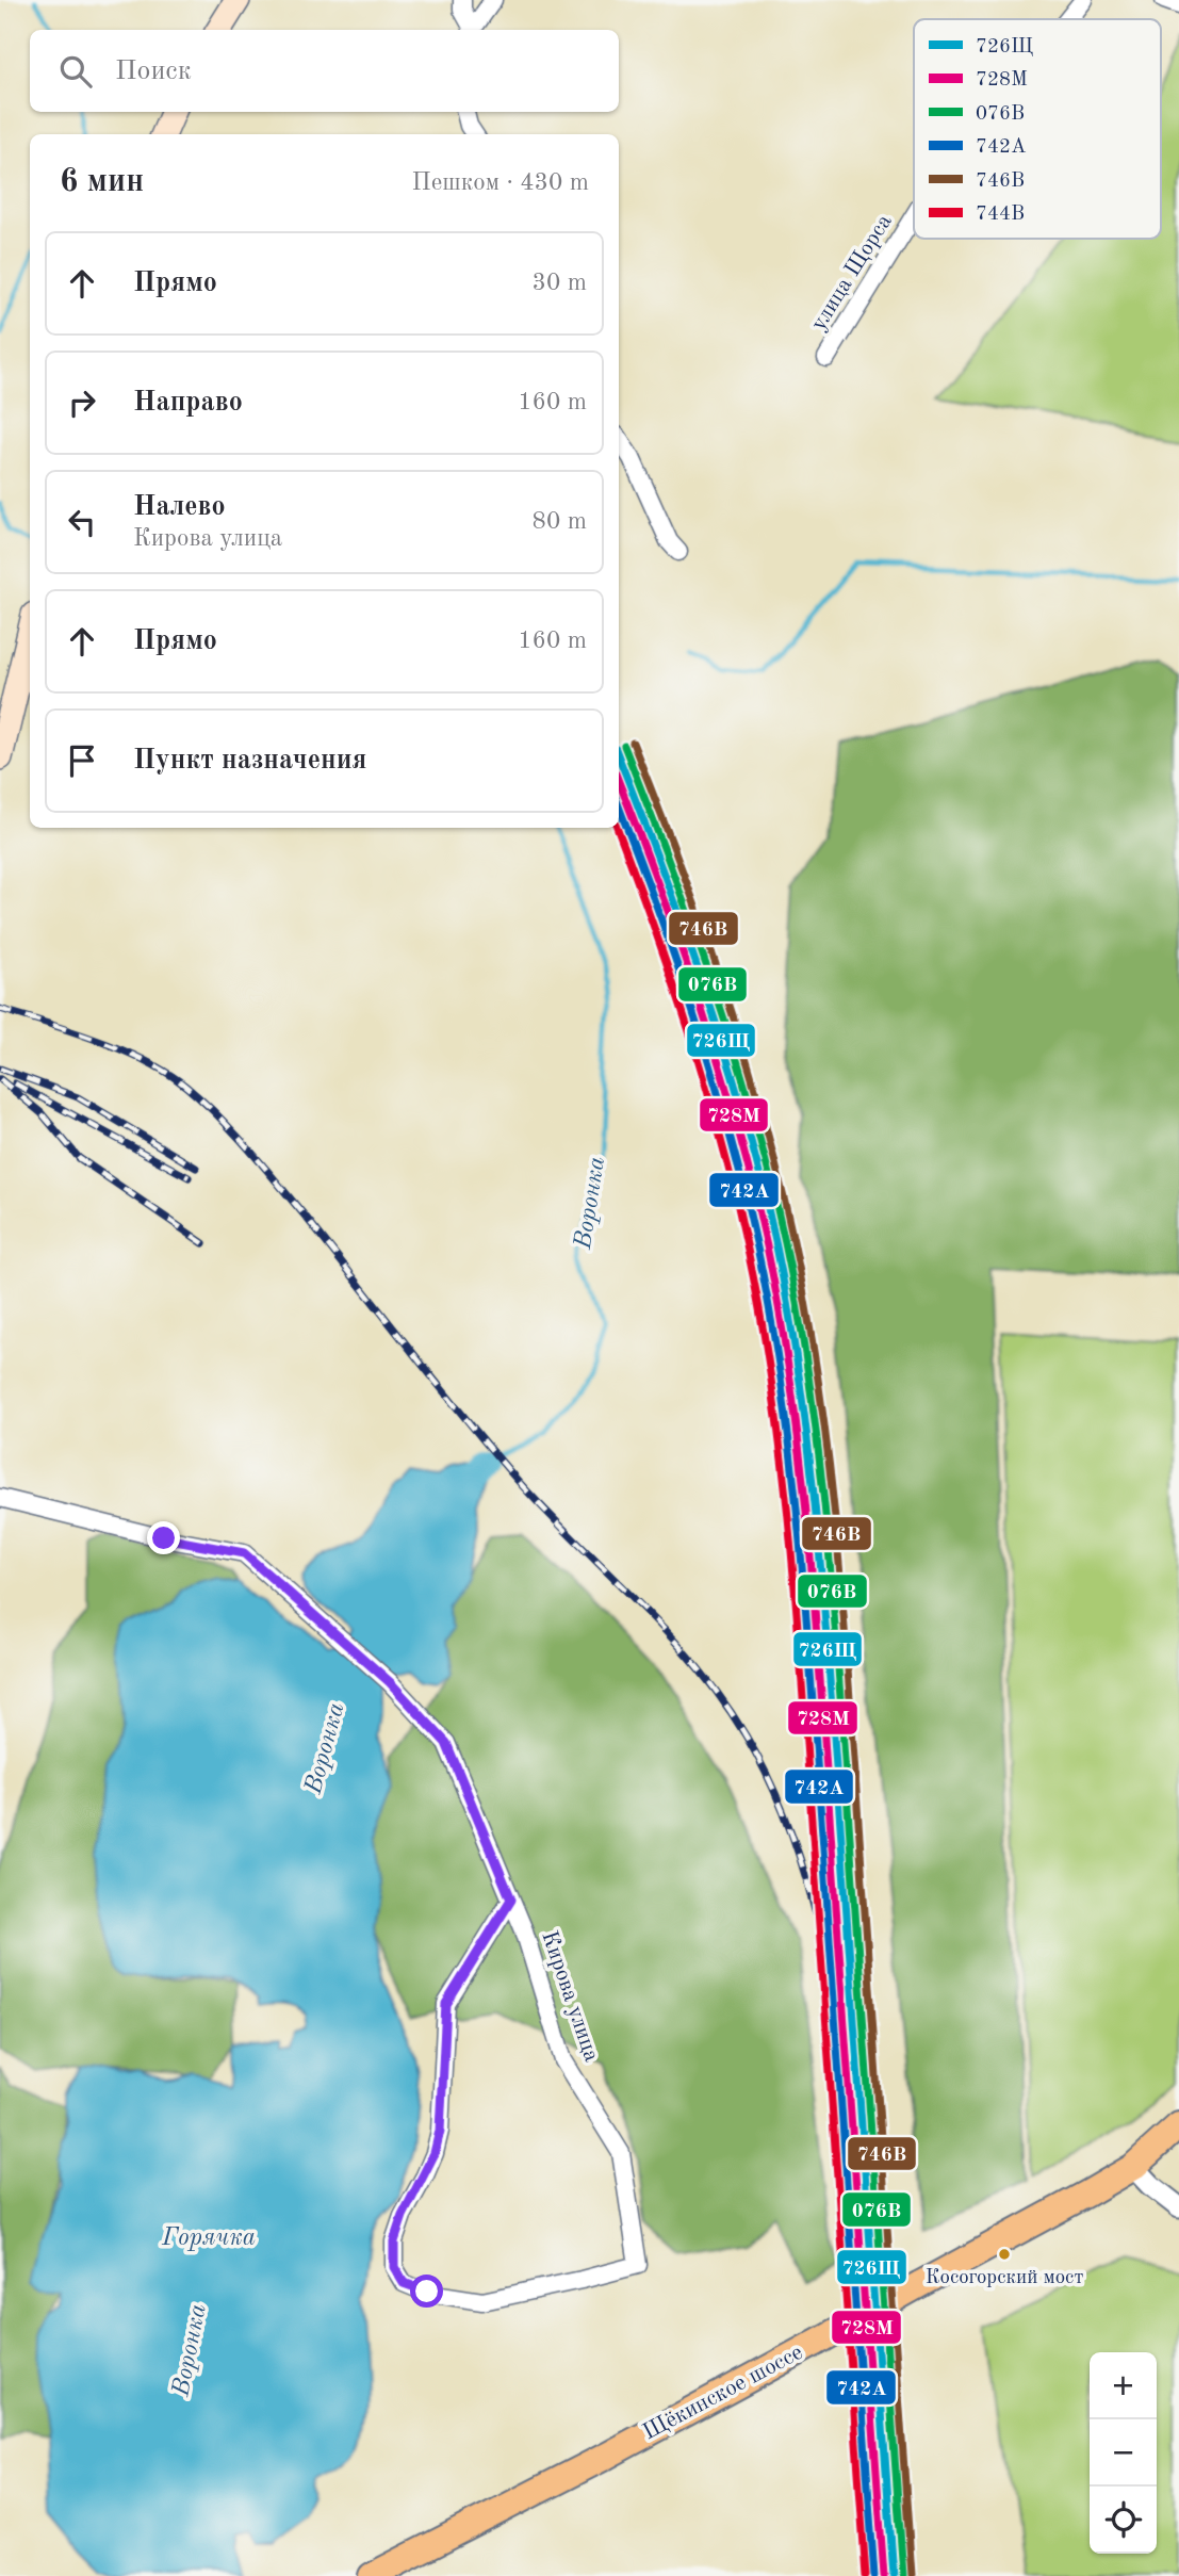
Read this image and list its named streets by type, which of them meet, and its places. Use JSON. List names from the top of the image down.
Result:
{
  "streets": {
    "main road": ["Щёкинское шоссе"],
    "street": ["улица Щорса", "Кирова улица"]
  },
  "water": ["Воронка", "Горячка"],
  "places": ["Косогорский мост"],
  "lines": [
    "transit line 746В",
    "transit line 076В",
    "transit line 726Щ",
    "transit line 728М",
    "transit line 742А",
    "transit line 744В"
  ],
  "legend": [
    "726Щ",
    "728М",
    "076В",
    "742А",
    "746В",
    "744В"
  ],
  "page": {
    "search": "Поиск",
    "heading": ["6 мин", "Пешком · 430 m"],
    "list": [
      ["Прямо", "30 m"],
      ["Направо", "160 m"],
      ["Налево", "Кирова улица", "80 m"],
      ["Прямо", "160 m"],
      "Пункт назначения"
    ],
    "map_buttons": ["+", "−"]
  }
}
